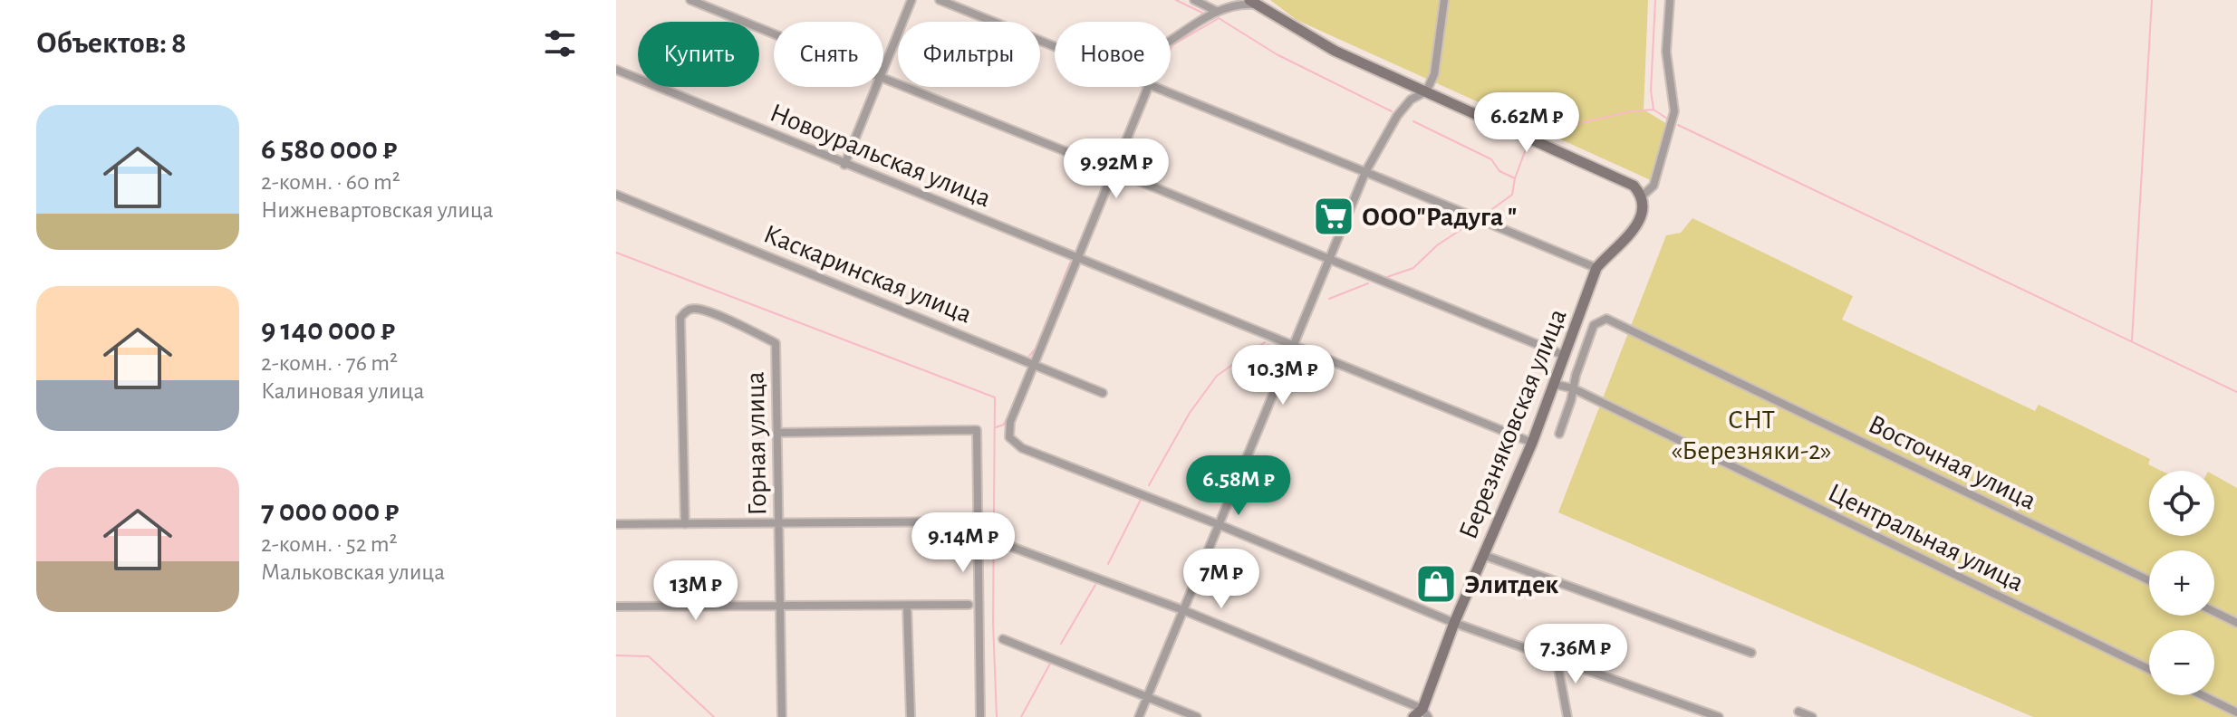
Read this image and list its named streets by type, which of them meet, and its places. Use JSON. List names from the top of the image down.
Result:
{
  "streets": {
    "street": [
      "Новоуральская улица",
      "Каскаринская улица",
      "Березняковская улица",
      "Горная улица",
      "Восточная улица",
      "Центральная улица"
    ]
  },
  "crossings": [
    ["Новоуральская улица", "Березняковская улица"],
    ["Березняковская улица", "Центральная улица"],
    ["Восточная улица", "Центральная улица"]
  ],
  "parks": ["СНТ «Березняки-2»"],
  "places": {
    "supermarket": ["ООО\"Радуга \""],
    "shop": ["Элитдек"]
  },
  "page": {
    "heading": "Объектов: 8",
    "chip": [
      "Купить",
      "Снять",
      "Фильтры",
      "Новое"
    ],
    "list": [
      {
        "name": "6 580 000 ₽",
        "note": "2-комн. · 60 m² · Нижневартовская улица"
      },
      {
        "name": "9 140 000 ₽",
        "note": "2-комн. · 76 m² · Калиновая улица"
      },
      {
        "name": "7 000 000 ₽",
        "note": "2-комн. · 52 m² · Мальковская улица"
      }
    ],
    "price": [
      "6.62M ₽",
      "9.92M ₽",
      "10.3M ₽",
      "6.58M ₽",
      "9.14M ₽",
      "7M ₽",
      "13M ₽",
      "7.36M ₽"
    ],
    "map_buttons": ["+", "−"]
  }
}
